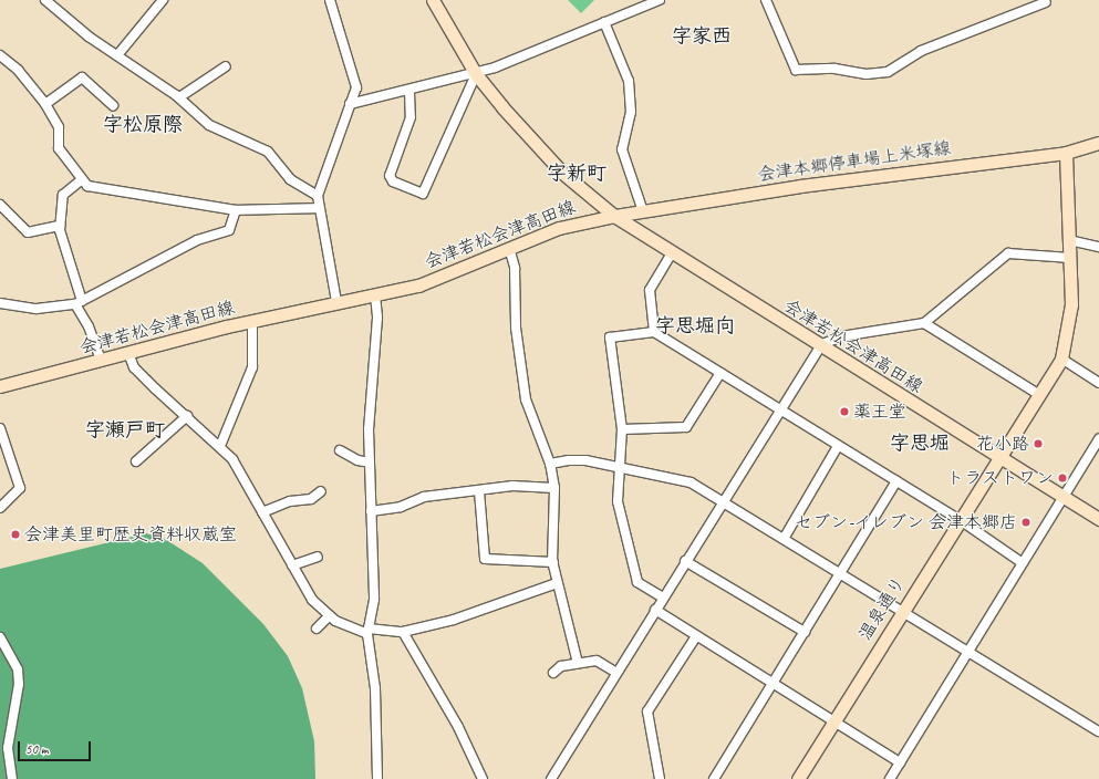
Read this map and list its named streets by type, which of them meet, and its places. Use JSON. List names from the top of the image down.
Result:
{
  "streets": {
    "main road": ["会津本郷停車場上米塚線", "会津若松会津高田線", "温泉通り"]
  },
  "crossings": [
    ["会津本郷停車場上米塚線", "会津若松会津高田線"],
    ["会津本郷停車場上米塚線", "温泉通り"],
    ["会津若松会津高田線", "温泉通り"]
  ],
  "districts": [
    "字家西",
    "字松原際",
    "字新町",
    "字思堀向",
    "字瀬戸町",
    "字思堀"
  ],
  "places": [
    "薬王堂",
    "花小路",
    "トラストワン",
    "セブン-イレブン 会津本郷店",
    "会津美里町歴史資料収蔵室"
  ],
  "scale_bar": "50 m"
}
